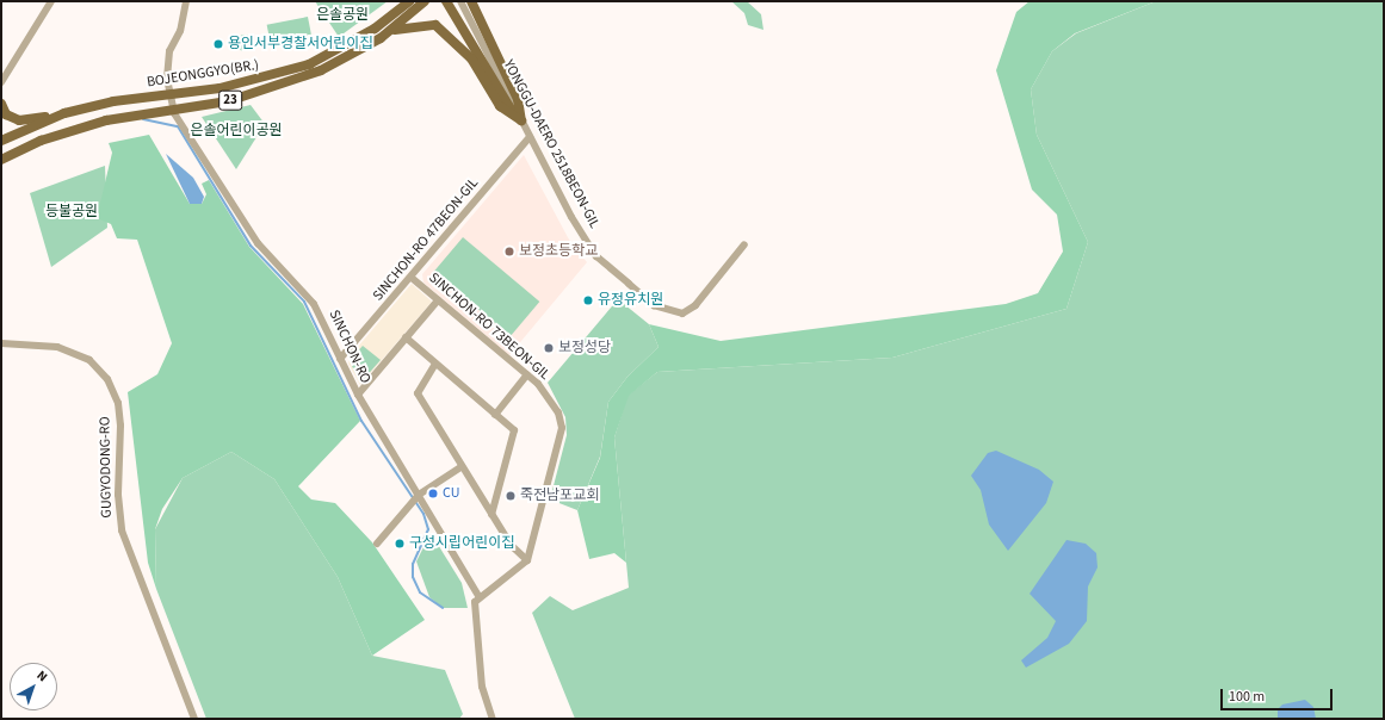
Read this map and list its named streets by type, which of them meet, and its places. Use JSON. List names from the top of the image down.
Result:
{
  "streets": {
    "main road": ["BOJEONGGYO(BR.)", "23"],
    "street": [
      "YONGGU-DAERO 2518BEON-GIL",
      "SINCHON-RO 47BEON-GIL",
      "SINCHON-RO 73BEON-GIL",
      "SINCHON-RO",
      "GUGYODONG-RO"
    ]
  },
  "crossings": [
    ["BOJEONGGYO(BR.)", "23"],
    ["YONGGU-DAERO 2518BEON-GIL", "SINCHON-RO 47BEON-GIL"],
    ["SINCHON-RO 47BEON-GIL", "SINCHON-RO 73BEON-GIL"],
    ["SINCHON-RO 47BEON-GIL", "SINCHON-RO"]
  ],
  "parks": ["은솔공원", "은솔어린이공원", "등불공원"],
  "places": [
    "용인서부경찰서어린이집",
    "보정초등학교",
    "유정유치원",
    "보정성당",
    "CU",
    "죽전남포교회",
    "구성시립어린이집"
  ],
  "scale_bar": "100 m",
  "north": "top right"
}
